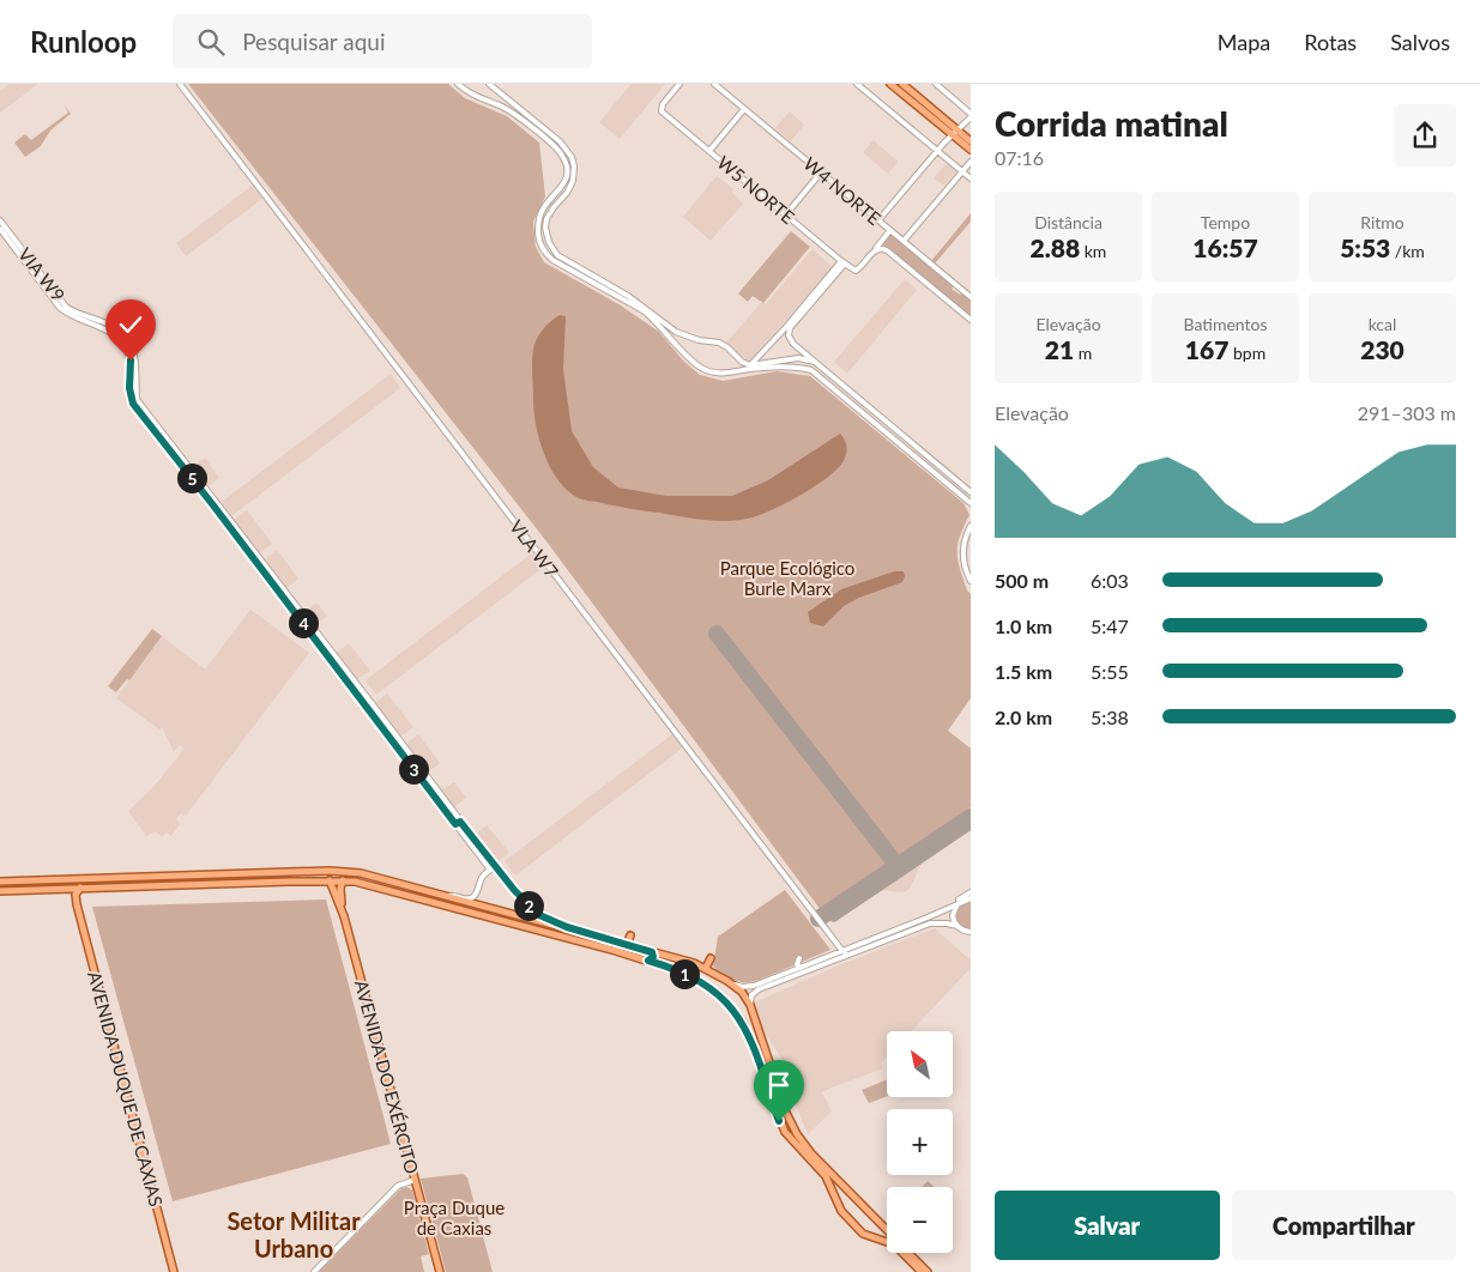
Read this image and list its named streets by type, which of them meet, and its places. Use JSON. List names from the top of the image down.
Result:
{
  "streets": {
    "main road": ["AVENIDA DO EXÉRCITO", "AVENIDA DUQUE DE CAXIAS"],
    "street": [
      "W5 NORTE",
      "W4 NORTE",
      "VIA W9",
      "VLA W7"
    ]
  },
  "districts": ["Setor Militar Urbano"],
  "parks": ["Parque Ecológico Burle Marx", "Praça Duque de Caxias"],
  "north": "top left",
  "page": {
    "header": "Runloop",
    "search": "Pesquisar aqui",
    "nav": ["Mapa", "Rotas", "Salvos"],
    "heading": ["Corrida matinal", "07:16"],
    "stats": [
      ["Distância", "2.88 km"],
      ["Tempo", "16:57"],
      ["Ritmo", "5:53 /km"],
      ["Elevação", "21 m"],
      ["Batimentos", "167 bpm"],
      ["kcal", "230"]
    ],
    "chart": ["Elevação", "291–303 m"],
    "pins": [
      "5",
      "4",
      "3",
      "2",
      "1"
    ],
    "list": [
      {
        "name": "500 m",
        "note": "6:03"
      },
      {
        "name": "1.0 km",
        "note": "5:47"
      },
      {
        "name": "1.5 km",
        "note": "5:55"
      },
      {
        "name": "2.0 km",
        "note": "5:38"
      }
    ],
    "map_buttons": ["+", "−"],
    "buttons": ["Salvar", "Compartilhar"]
  }
}
